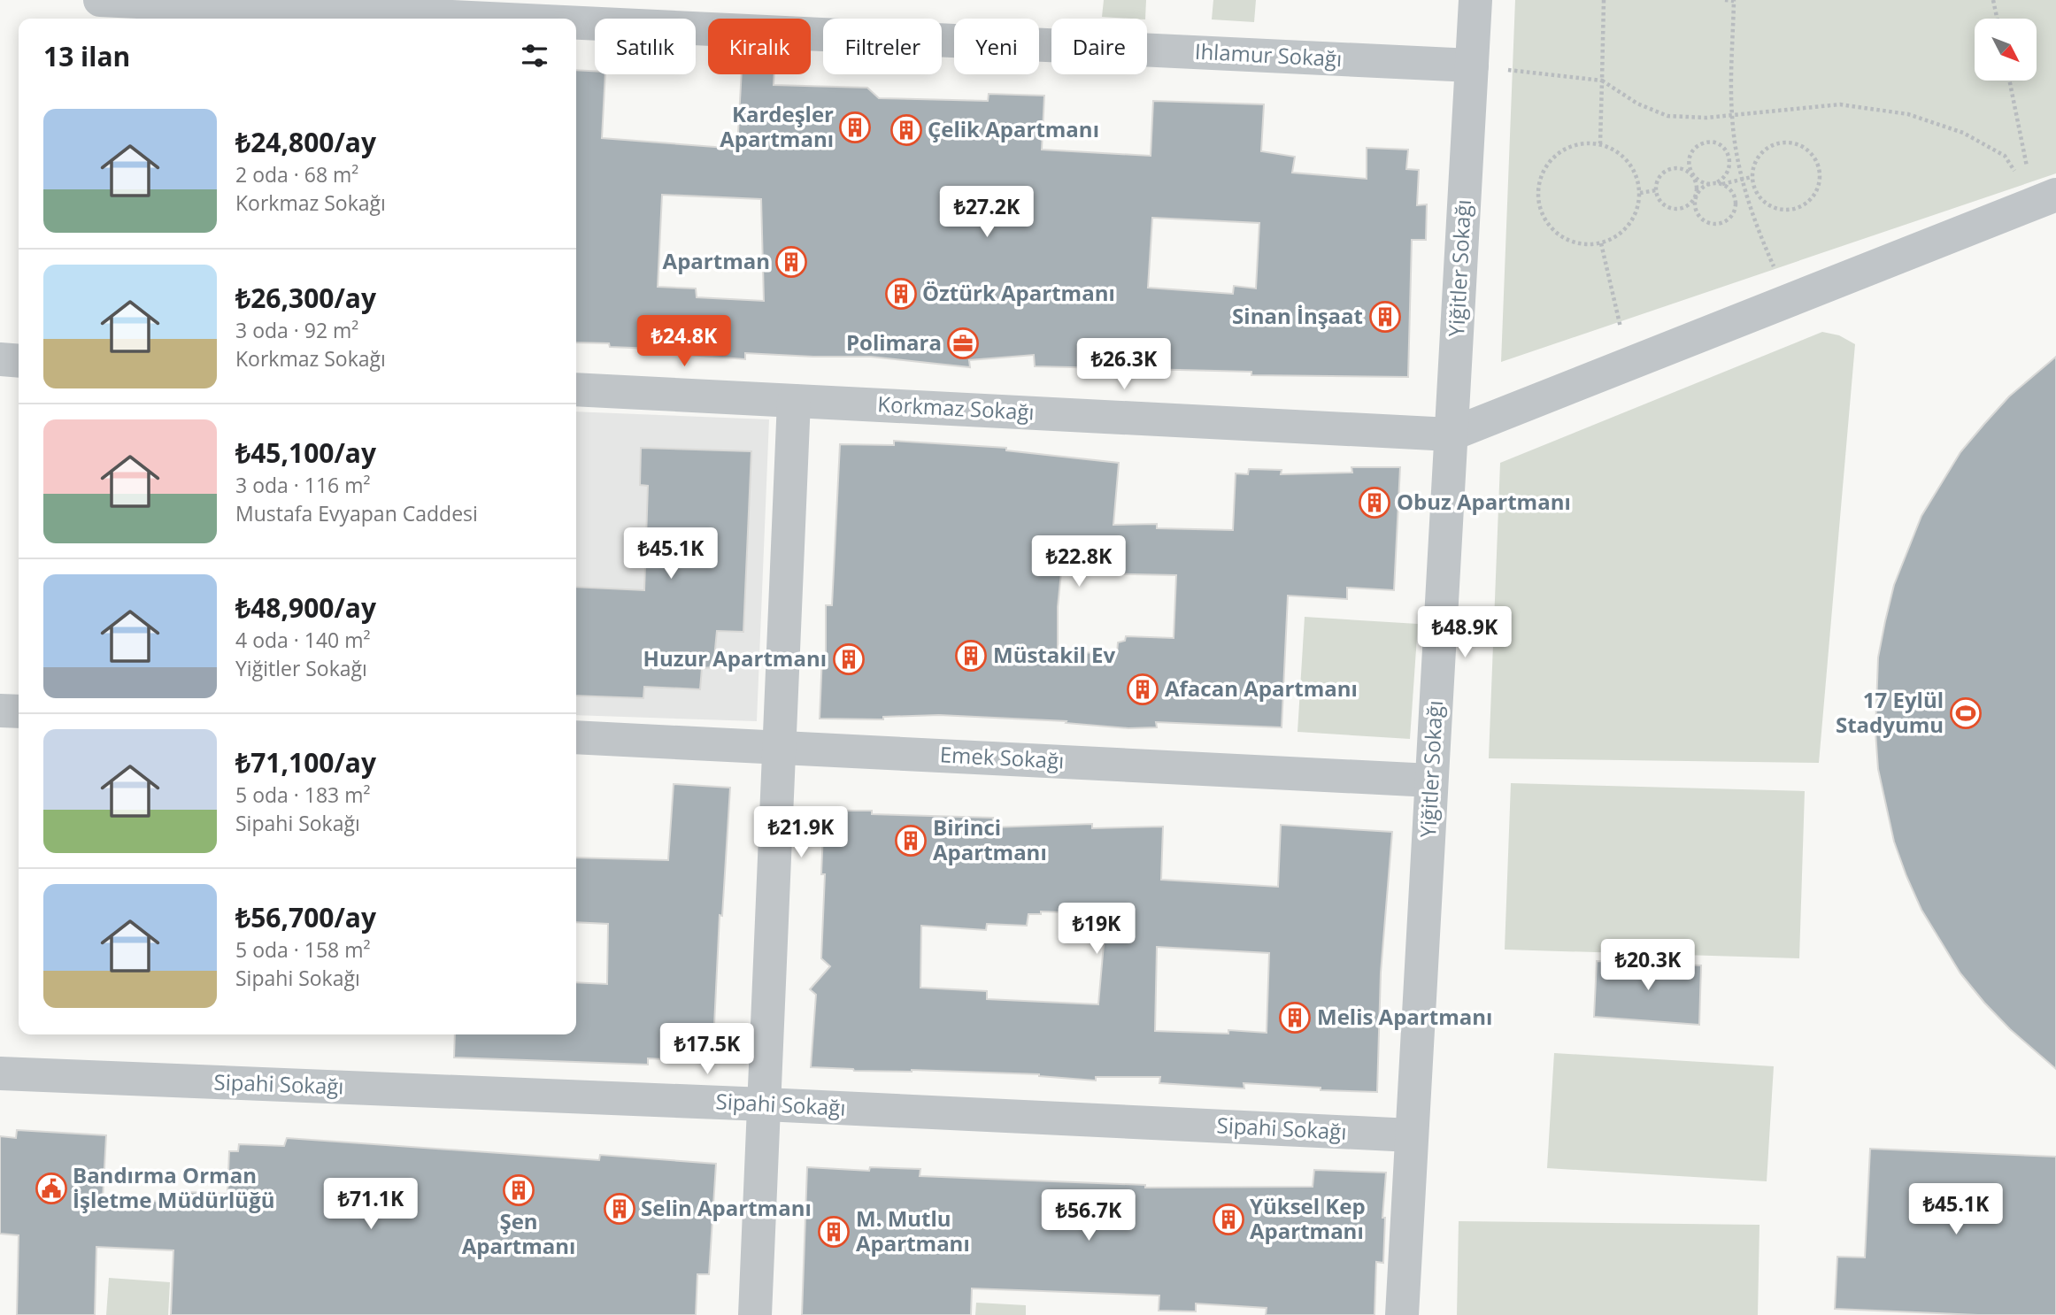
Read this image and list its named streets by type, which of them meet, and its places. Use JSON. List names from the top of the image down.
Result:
{
  "streets": {
    "street": [
      "Ihlamur Sokağı",
      "Yiğitler Sokağı",
      "Korkmaz Sokağı",
      "Emek Sokağı",
      "Sipahi Sokağı"
    ]
  },
  "crossings": [
    ["Ihlamur Sokağı", "Yiğitler Sokağı"],
    ["Yiğitler Sokağı", "Korkmaz Sokağı"],
    ["Yiğitler Sokağı", "Emek Sokağı"],
    ["Yiğitler Sokağı", "Sipahi Sokağı"]
  ],
  "places": {
    "building": [
      "Kardeşler Apartmanı",
      "Çelik Apartmanı",
      "Apartman",
      "Öztürk Apartmanı",
      "Sinan İnşaat",
      "Obuz Apartmanı",
      "Müstakil Ev",
      "Huzur Apartmanı",
      "Afacan Apartmanı",
      "Birinci Apartmanı",
      "Melis Apartmanı",
      "Şen Apartmanı",
      "Selin Apartmanı",
      "Yüksel Kep Apartmanı",
      "M. Mutlu Apartmanı"
    ],
    "office": ["Polimara"],
    "sports": ["17 Eylül Stadyumu"],
    "public building": ["Bandırma Orman İşletme Müdürlüğü"]
  },
  "north": "bottom right",
  "page": {
    "chip": [
      "Satılık",
      "Kiralık",
      "Filtreler",
      "Yeni",
      "Daire"
    ],
    "heading": "13 ilan",
    "list": [
      {
        "name": "₺24,800/ay",
        "note": "2 oda · 68 m² · Korkmaz Sokağı"
      },
      {
        "name": "₺26,300/ay",
        "note": "3 oda · 92 m² · Korkmaz Sokağı"
      },
      {
        "name": "₺45,100/ay",
        "note": "3 oda · 116 m² · Mustafa Evyapan Caddesi"
      },
      {
        "name": "₺48,900/ay",
        "note": "4 oda · 140 m² · Yiğitler Sokağı"
      },
      {
        "name": "₺71,100/ay",
        "note": "5 oda · 183 m² · Sipahi Sokağı"
      },
      {
        "name": "₺56,700/ay",
        "note": "5 oda · 158 m² · Sipahi Sokağı"
      }
    ],
    "price": [
      "₺27.2K",
      "₺24.8K",
      "₺26.3K",
      "₺45.1K",
      "₺22.8K",
      "₺48.9K",
      "₺21.9K",
      "₺19K",
      "₺20.3K",
      "₺17.5K",
      "₺71.1K",
      "₺45.1K",
      "₺56.7K"
    ]
  }
}
